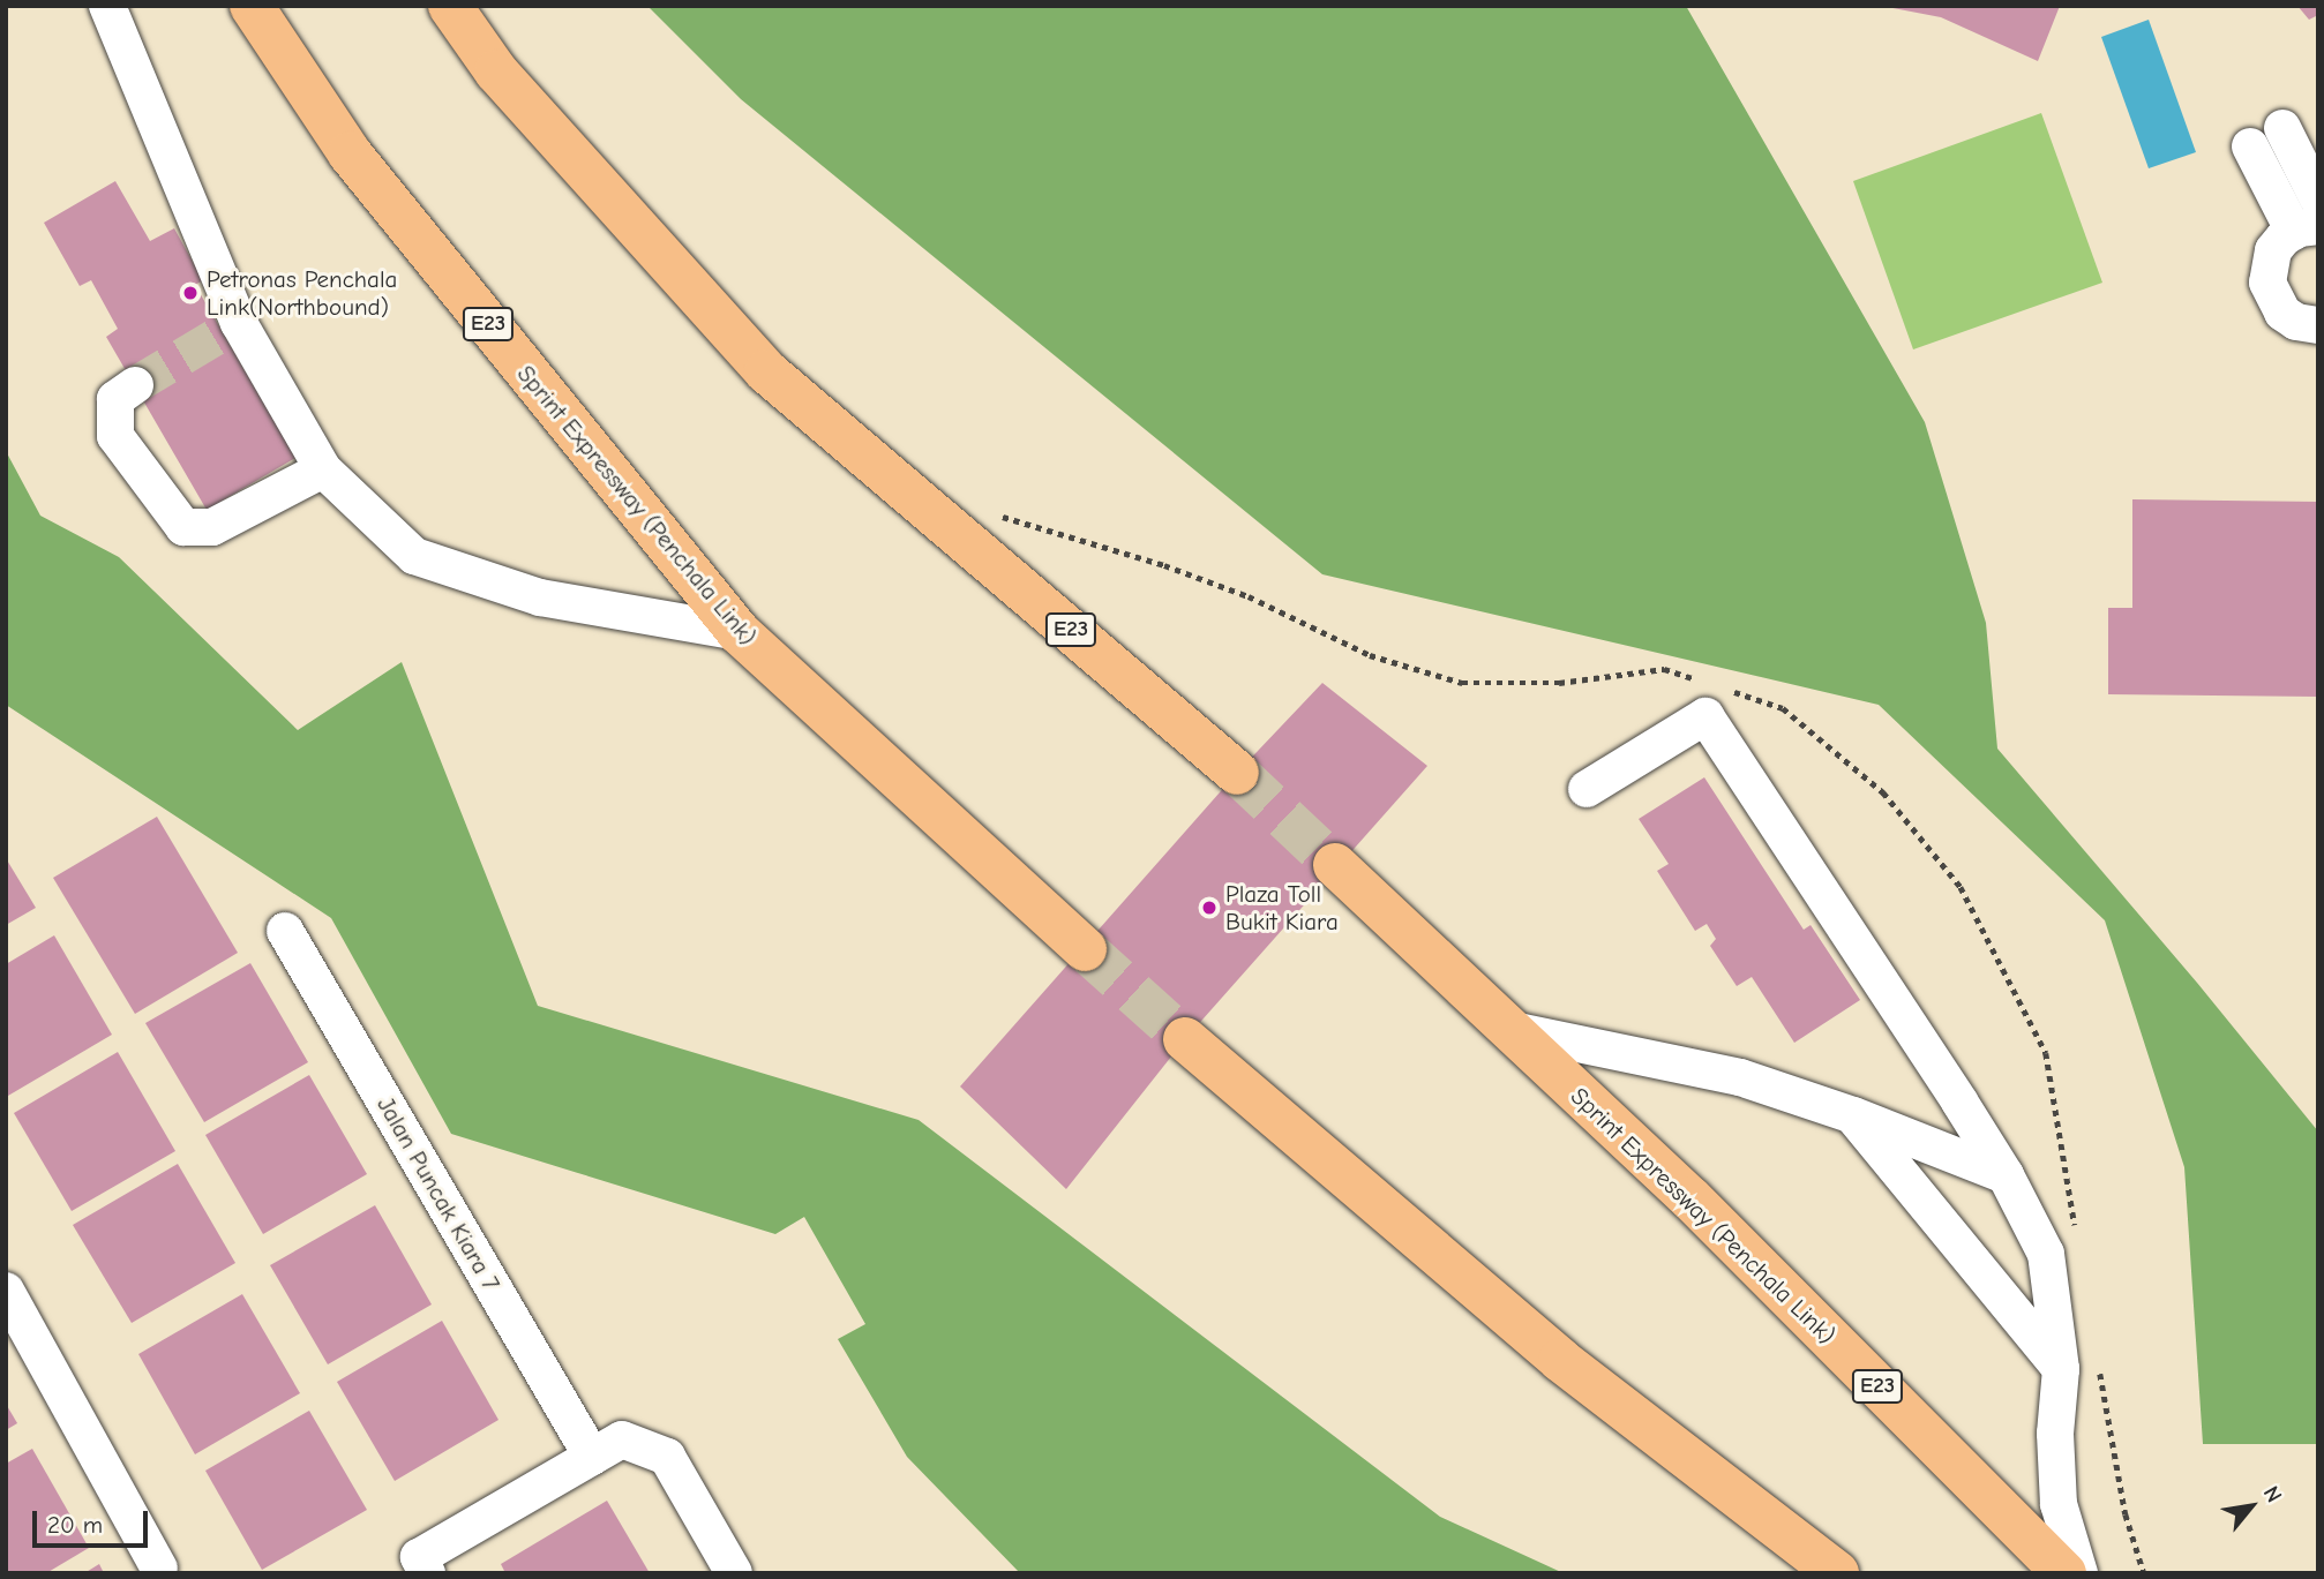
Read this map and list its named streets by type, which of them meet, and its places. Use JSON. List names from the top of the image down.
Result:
{
  "streets": {
    "highway": ["E23", "Sprint Expressway (Penchala Link)"],
    "street": ["Jalan Puncak Kiara 7"]
  },
  "places": ["Petronas Penchala Link(Northbound)", "Plaza Toll Bukit Kiara"],
  "scale_bar": "20 m",
  "north": "top right"
}
